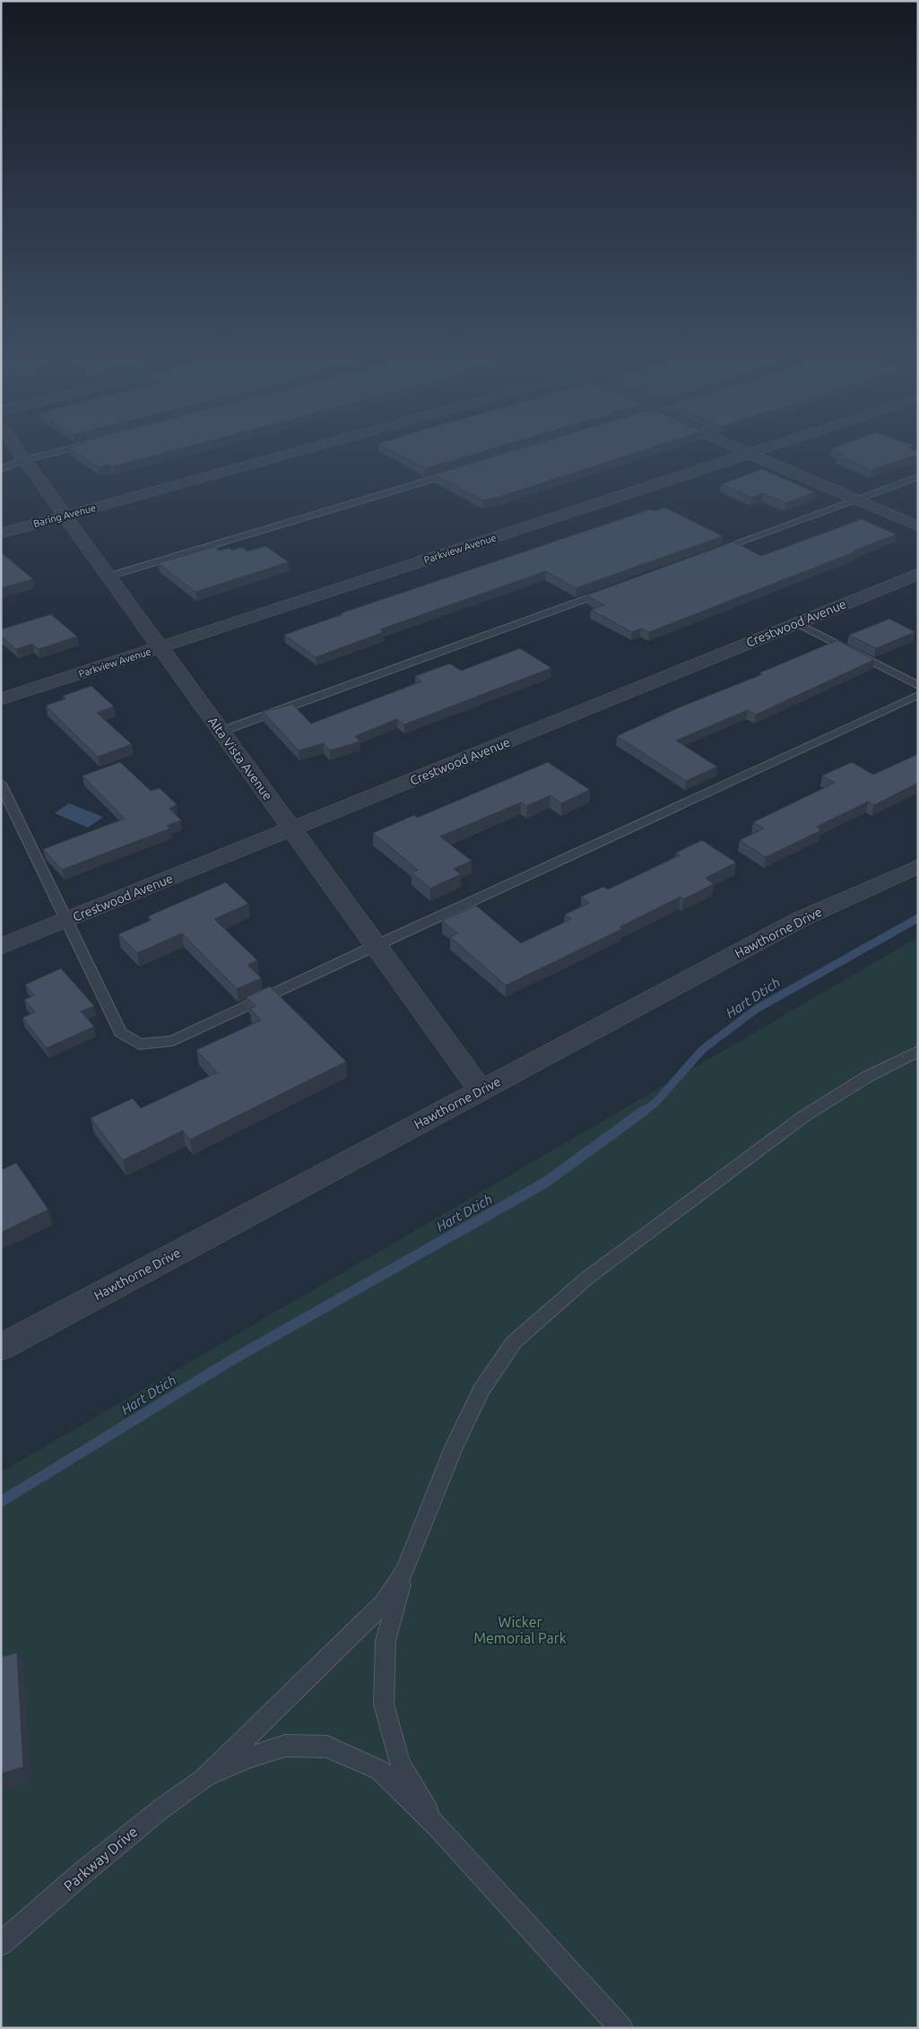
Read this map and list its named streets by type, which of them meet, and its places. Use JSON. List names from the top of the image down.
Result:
{
  "streets": {
    "street": [
      "Baring Avenue",
      "Parkview Avenue",
      "Crestwood Avenue",
      "Alta Vista Avenue",
      "Hawthorne Drive"
    ],
    "lane": ["Parkway Drive"]
  },
  "crossings": [
    ["Baring Avenue", "Alta Vista Avenue"],
    ["Parkview Avenue", "Alta Vista Avenue"],
    ["Crestwood Avenue", "Alta Vista Avenue"],
    ["Alta Vista Avenue", "Hawthorne Drive"]
  ],
  "water": ["Hart Dtich"],
  "parks": ["Wicker Memorial Park"]
}
